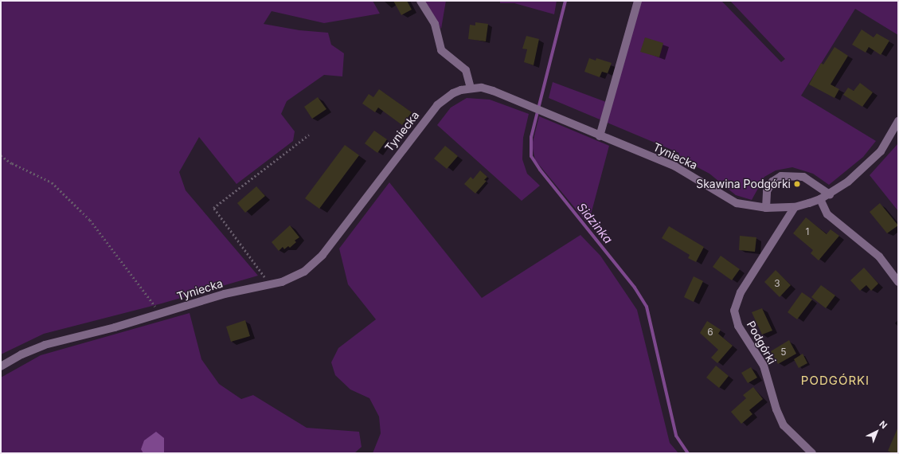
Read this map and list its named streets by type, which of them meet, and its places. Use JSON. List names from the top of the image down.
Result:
{
  "streets": {
    "street": ["Tyniecka", "Podgórki"]
  },
  "crossings": [
    ["Tyniecka", "Podgórki"]
  ],
  "districts": ["PODGÓRKI"],
  "water": ["Sidzinka"],
  "places": ["Skawina Podgórki"],
  "house_numbers": [
    "1",
    "3",
    "6",
    "5"
  ],
  "north": "top right"
}
